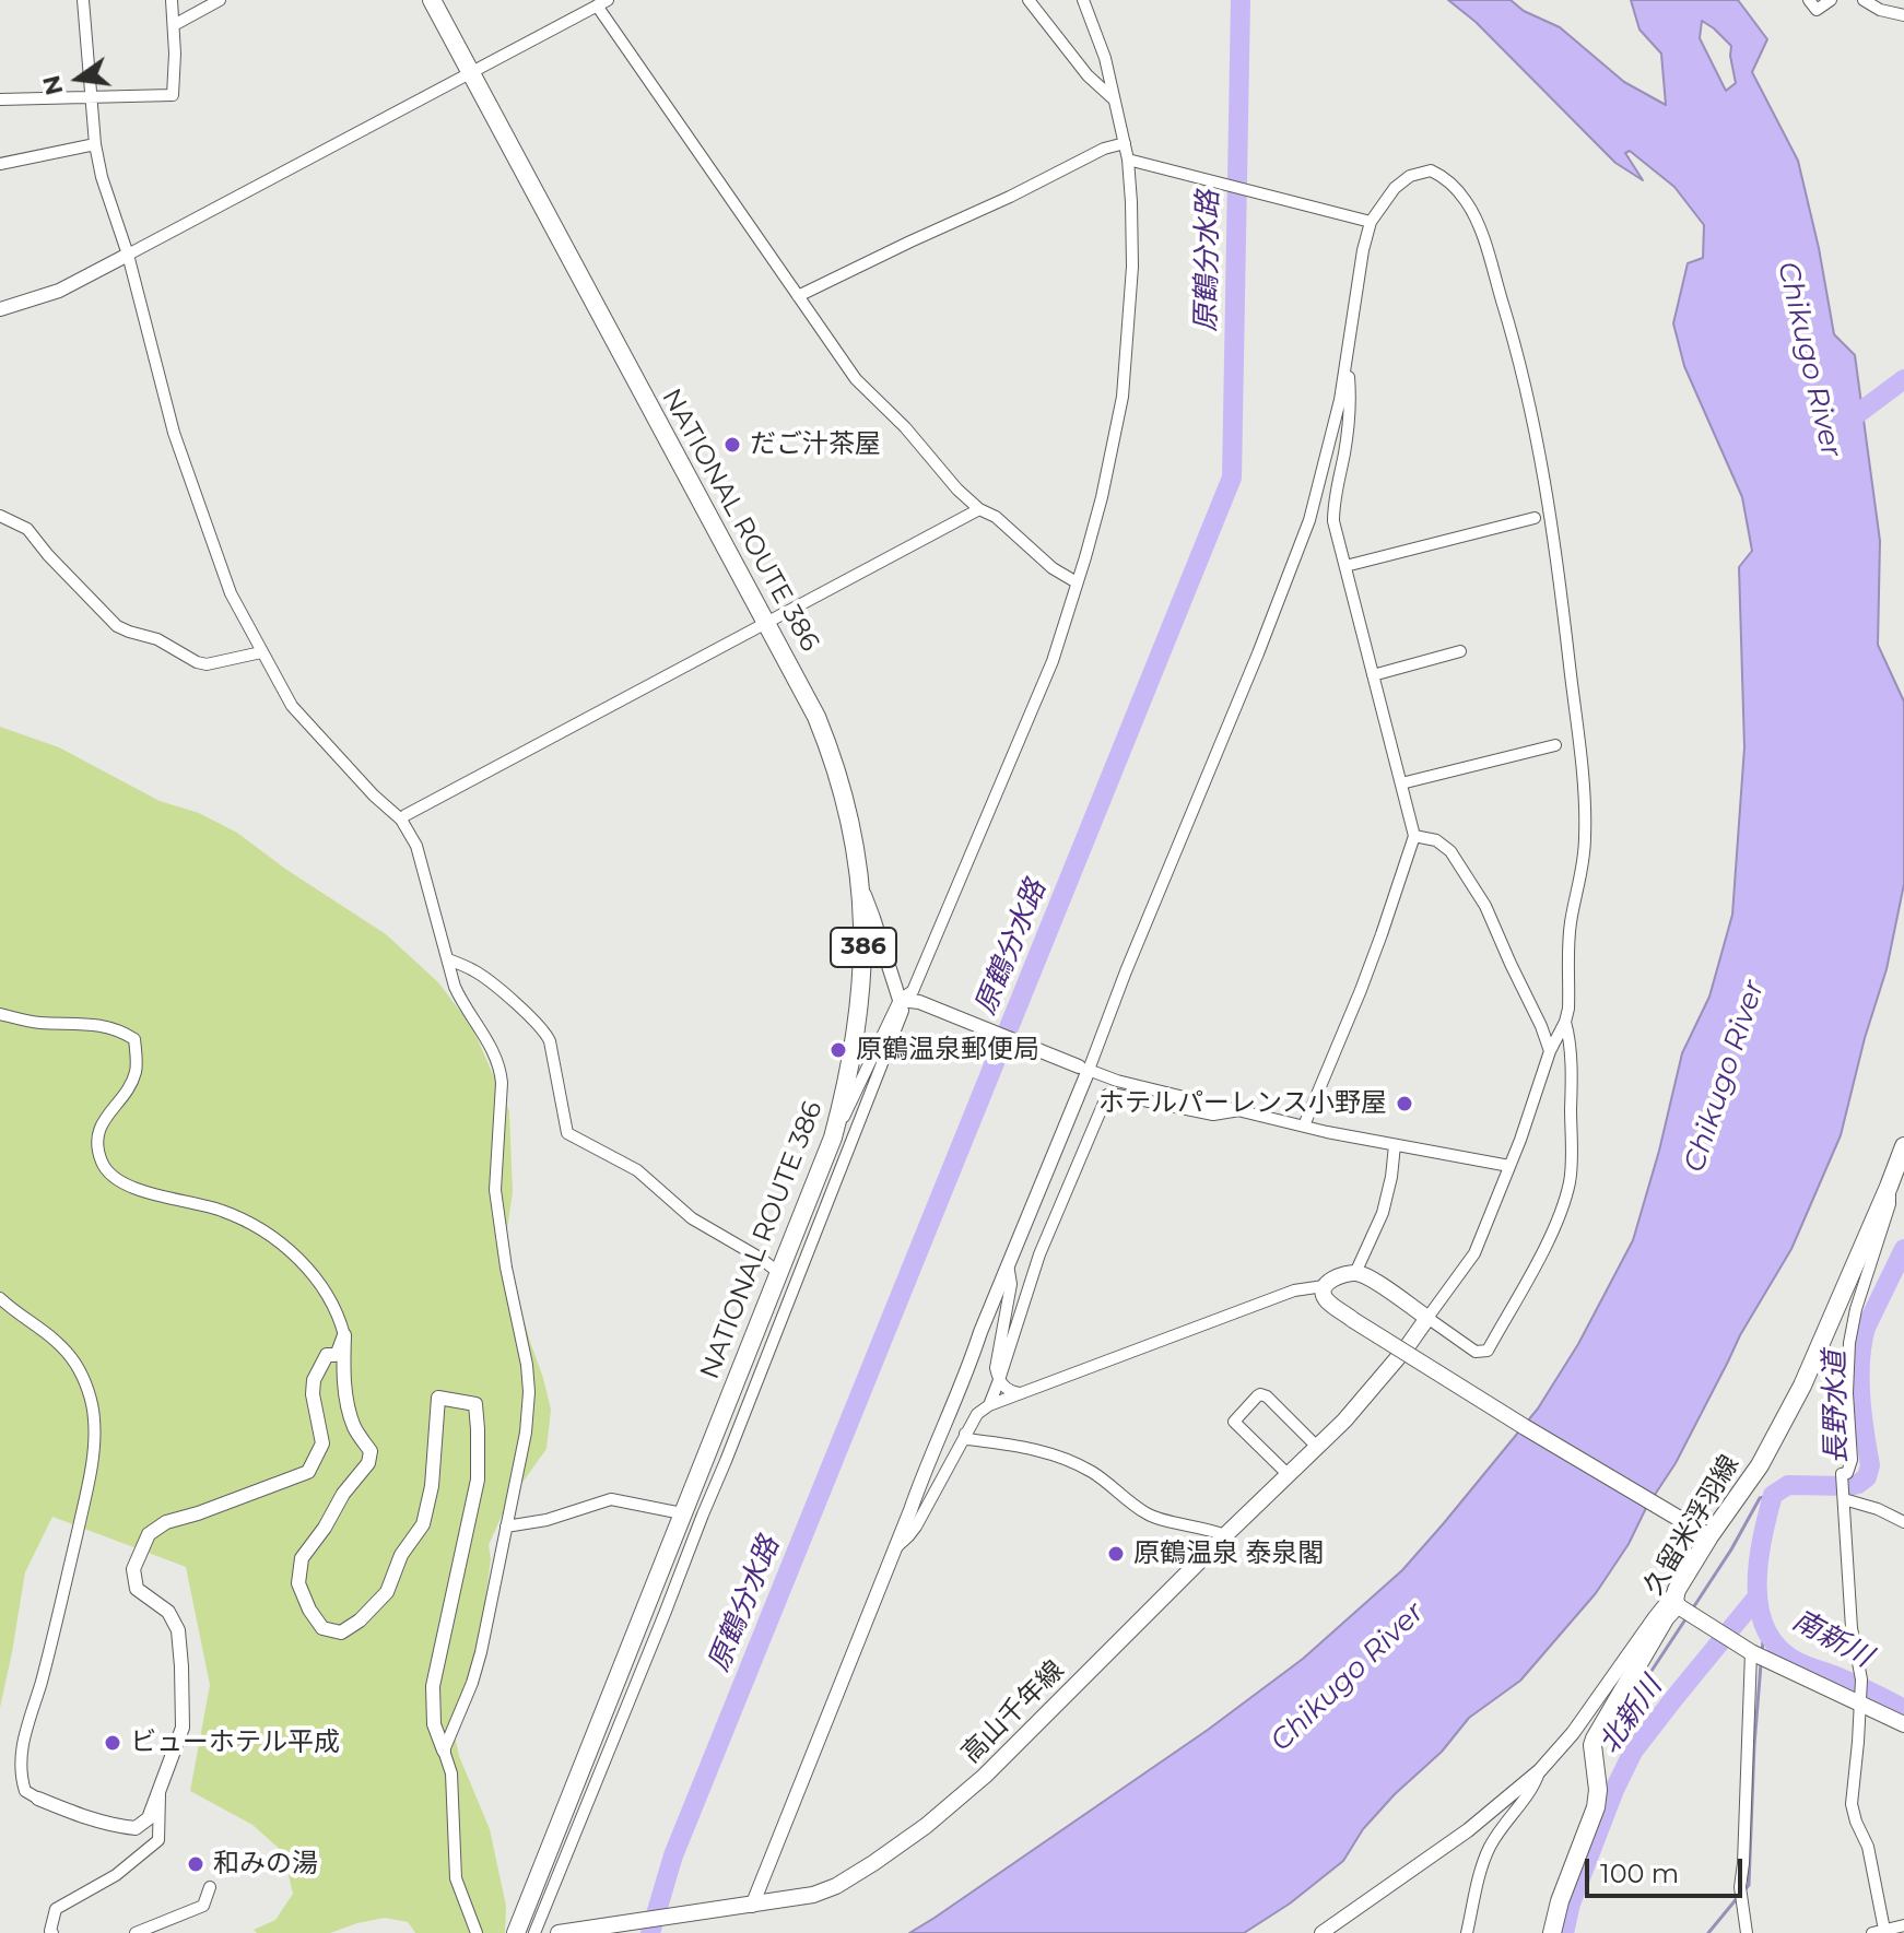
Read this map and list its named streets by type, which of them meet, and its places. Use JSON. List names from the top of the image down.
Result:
{
  "streets": {
    "main road": [
      "NATIONAL ROUTE 386",
      "386",
      "久留米浮羽線",
      "高山千年線"
    ]
  },
  "water": [
    "原鶴分水路",
    "Chikugo River",
    "長野水道",
    "南新川",
    "北新川"
  ],
  "places": [
    "だご汁茶屋",
    "原鶴温泉郵便局",
    "ホテルパーレンス小野屋",
    "原鶴温泉 泰泉閣",
    "ビューホテル平成",
    "和みの湯"
  ],
  "scale_bar": "100 m",
  "north": "left"
}
